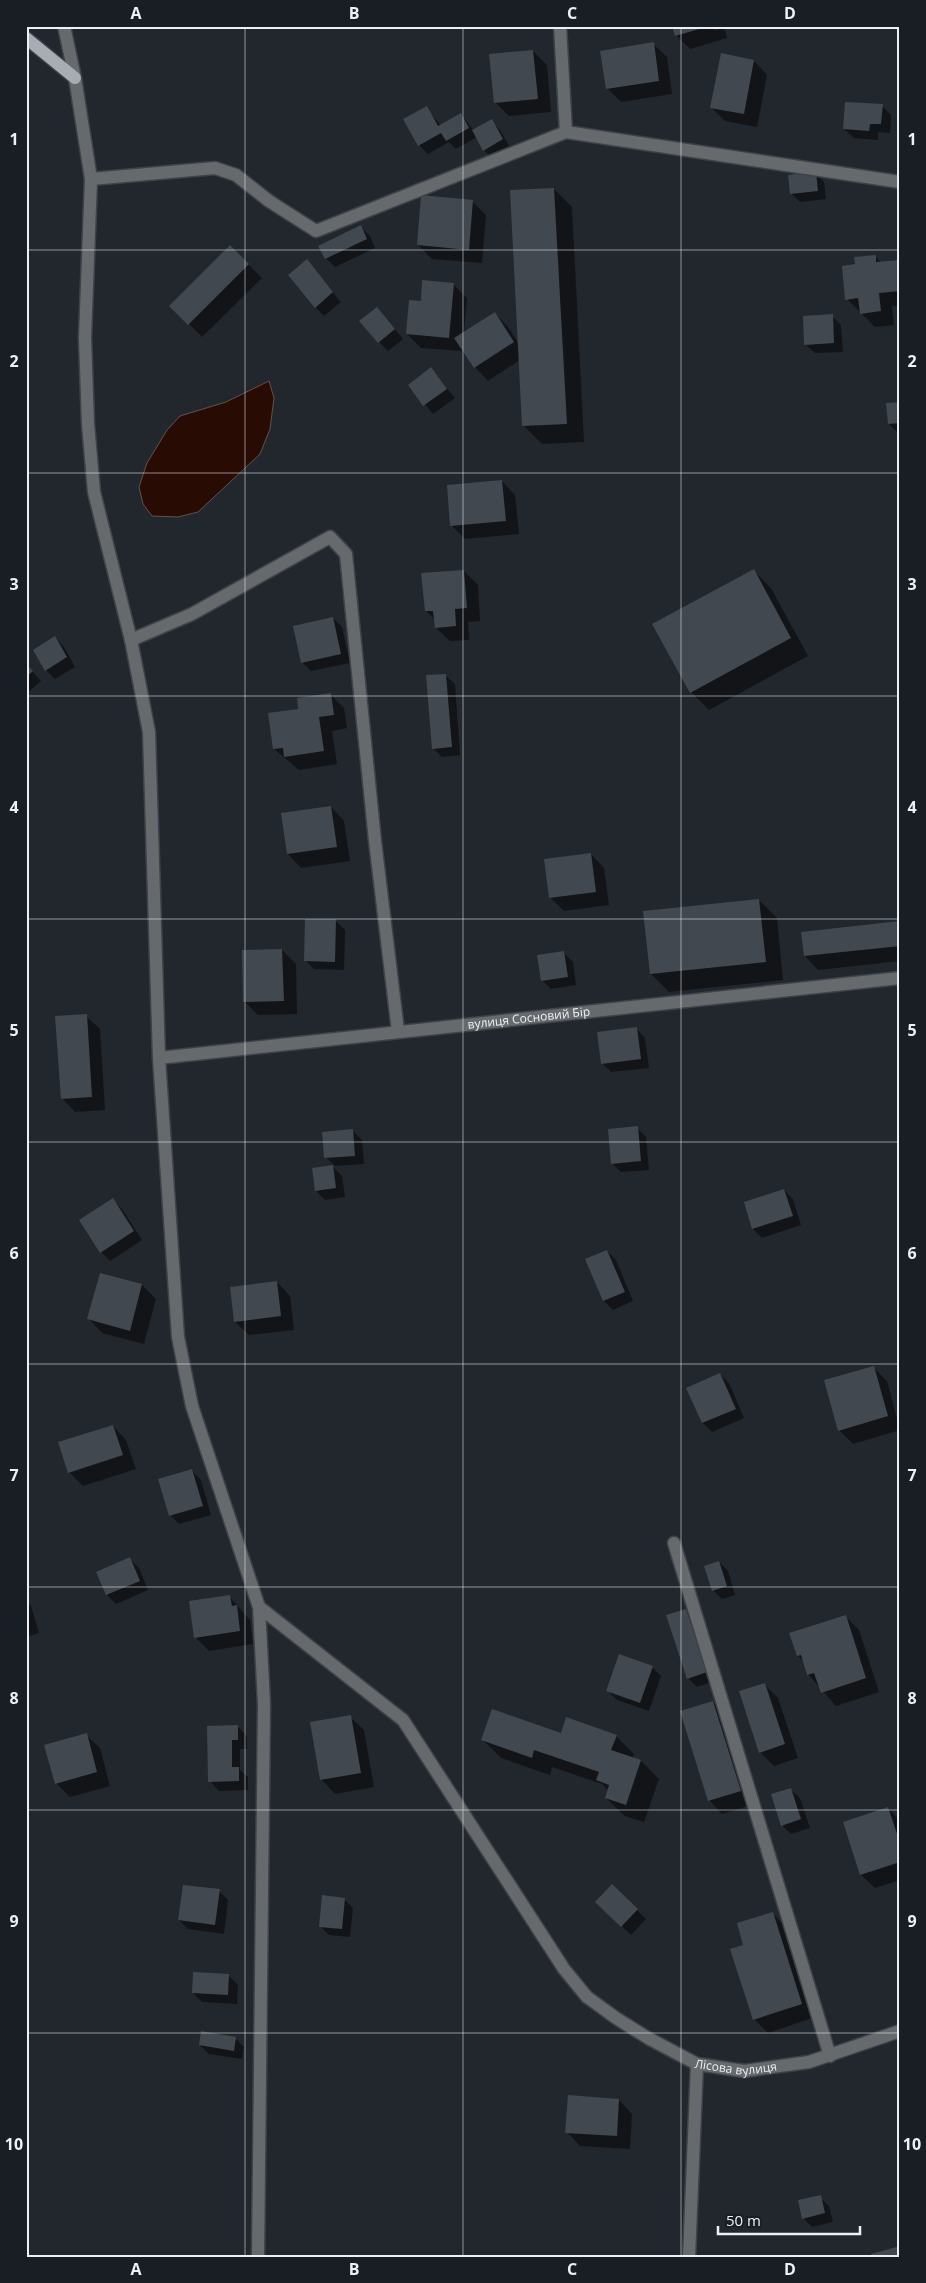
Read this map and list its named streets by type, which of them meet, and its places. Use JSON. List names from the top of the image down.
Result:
{
  "streets": {
    "street": ["вулиця Сосновий Бір", "Лісова вулиця"]
  },
  "scale_bar": "50 m",
  "grid": {
    "columns": [
      "A",
      "B",
      "C",
      "D"
    ],
    "rows": [
      "1",
      "2",
      "3",
      "4",
      "5",
      "6",
      "7",
      "8",
      "9",
      "10"
    ]
  }
}
